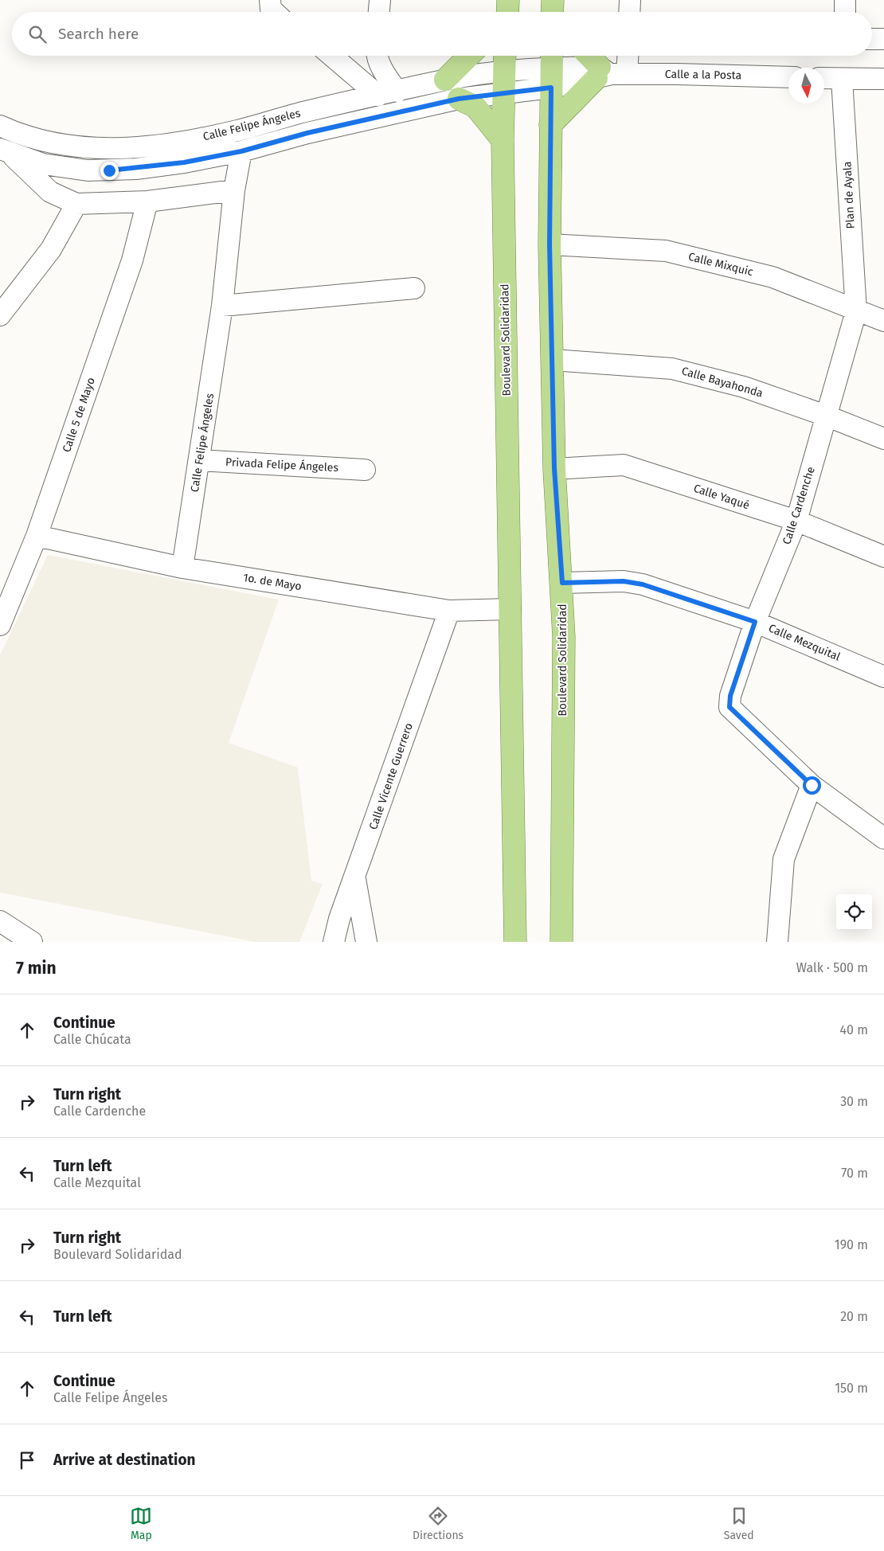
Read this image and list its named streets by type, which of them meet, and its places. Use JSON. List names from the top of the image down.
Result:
{
  "streets": {
    "main road": ["Boulevard Solidaridad"],
    "street": [
      "Calle a la Posta",
      "Calle Felipe Ángeles",
      "Plan de Ayala",
      "Calle Mixquic",
      "Calle Bayahonda",
      "Calle 5 de Mayo",
      "Privada Felipe Ángeles",
      "Calle Yaqué",
      "Calle Cardenche",
      "1o. de Mayo",
      "Calle Mezquital",
      "Calle Vicente Guerrero"
    ]
  },
  "crossings": [
    ["Calle a la Posta", "Calle Felipe Ángeles"],
    ["Calle a la Posta", "Boulevard Solidaridad"],
    ["Calle Felipe Ángeles", "Boulevard Solidaridad"],
    ["Calle Felipe Ángeles", "Privada Felipe Ángeles"],
    ["Calle Felipe Ángeles", "1o. de Mayo"],
    ["Plan de Ayala", "Calle Mixquic"],
    ["Plan de Ayala", "Calle Cardenche"],
    ["Calle Mixquic", "Boulevard Solidaridad"],
    ["Calle Mixquic", "Calle Cardenche"],
    ["Boulevard Solidaridad", "Calle Bayahonda"],
    ["Boulevard Solidaridad", "Calle Yaqué"],
    ["Boulevard Solidaridad", "1o. de Mayo"],
    ["Boulevard Solidaridad", "Calle Mezquital"],
    ["Calle Bayahonda", "Calle Cardenche"],
    ["Calle 5 de Mayo", "1o. de Mayo"],
    ["Calle Yaqué", "Calle Cardenche"],
    ["Calle Cardenche", "Calle Mezquital"],
    ["1o. de Mayo", "Calle Vicente Guerrero"]
  ],
  "north": "bottom",
  "page": {
    "search": "Search here",
    "heading": ["7 min", "Walk · 500 m"],
    "list": [
      ["Continue", "Calle Chúcata", "40 m"],
      ["Turn right", "Calle Cardenche", "30 m"],
      ["Turn left", "Calle Mezquital", "70 m"],
      ["Turn right", "Boulevard Solidaridad", "190 m"],
      ["Turn left", "20 m"],
      ["Continue", "Calle Felipe Ángeles", "150 m"],
      "Arrive at destination"
    ],
    "nav": ["Map", "Directions", "Saved"]
  }
}
